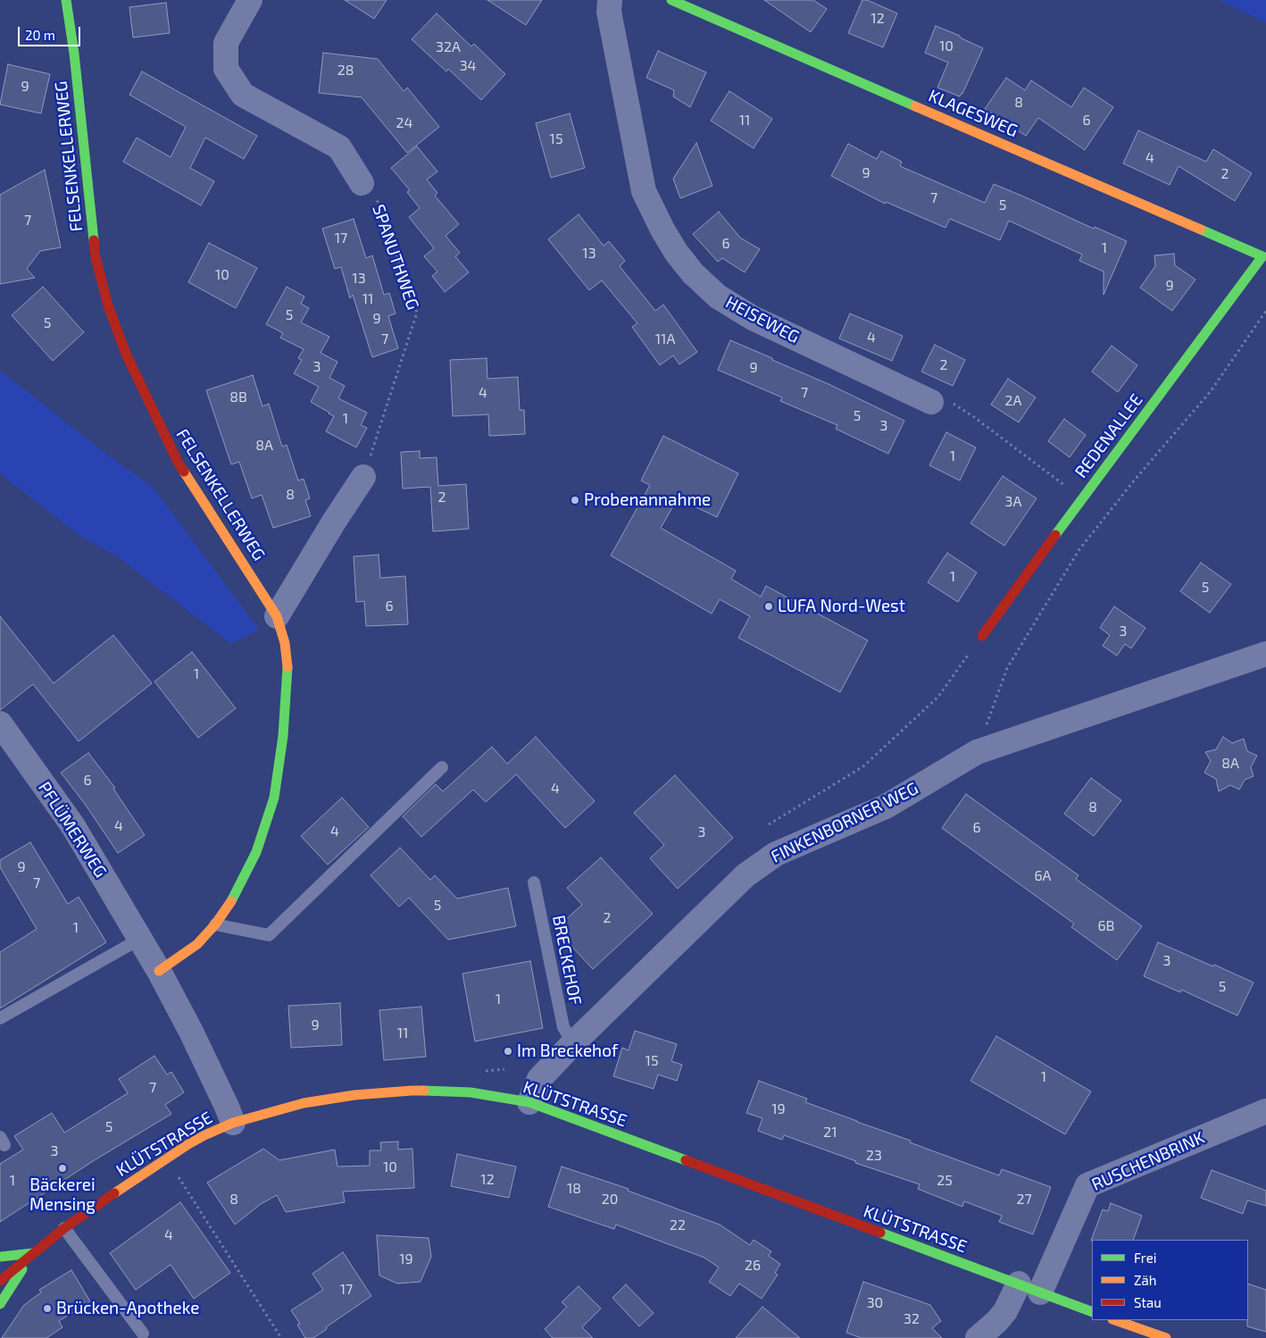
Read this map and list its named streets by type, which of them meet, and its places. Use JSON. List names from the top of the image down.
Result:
{
  "streets": {
    "street": [
      "KLAGESWEG",
      "FELSENKELLERWEG",
      "HEISEWEG",
      "REDENALLEE",
      "FINKENBORNER WEG",
      "PFLÜMERWEG",
      "KLÜTSTRASSE",
      "RUSCHENBRINK"
    ],
    "lane": ["BRECKEHOF"],
    "path": ["SPANUTHWEG"]
  },
  "crossings": [
    ["KLAGESWEG", "REDENALLEE"],
    ["FELSENKELLERWEG", "PFLÜMERWEG"],
    ["FINKENBORNER WEG", "BRECKEHOF"],
    ["FINKENBORNER WEG", "KLÜTSTRASSE"],
    ["PFLÜMERWEG", "KLÜTSTRASSE"],
    ["KLÜTSTRASSE", "RUSCHENBRINK"]
  ],
  "places": [
    "Probenannahme",
    "LUFA Nord-West",
    "Im Breckehof",
    "Bäckerei Mensing",
    "Brücken-Apotheke"
  ],
  "house_numbers": [
    "12",
    "10",
    "32A",
    "34",
    "28",
    "9",
    "8",
    "11",
    "6",
    "24",
    "15",
    "4",
    "9",
    "2",
    "7",
    "5",
    "7",
    "17",
    "6",
    "1",
    "13",
    "10",
    "13",
    "9",
    "11",
    "5",
    "9",
    "5",
    "4",
    "7",
    "11A",
    "2",
    "3",
    "9",
    "4",
    "7",
    "8B",
    "2A",
    "5",
    "1",
    "3",
    "8A",
    "1",
    "8",
    "2",
    "3A",
    "1",
    "5",
    "6",
    "3",
    "1",
    "8A",
    "6",
    "4",
    "8",
    "4",
    "6",
    "4",
    "3",
    "9",
    "6A",
    "7",
    "5",
    "2",
    "6B",
    "1",
    "3",
    "5",
    "1",
    "9",
    "11",
    "15",
    "1",
    "7",
    "19",
    "5",
    "21",
    "3",
    "23",
    "10",
    "12",
    "1",
    "25",
    "18",
    "8",
    "20",
    "27",
    "22",
    "4",
    "19",
    "26",
    "17",
    "30",
    "32"
  ],
  "legend": ["Frei", "Zäh", "Stau"],
  "scale_bar": "20 m"
}
